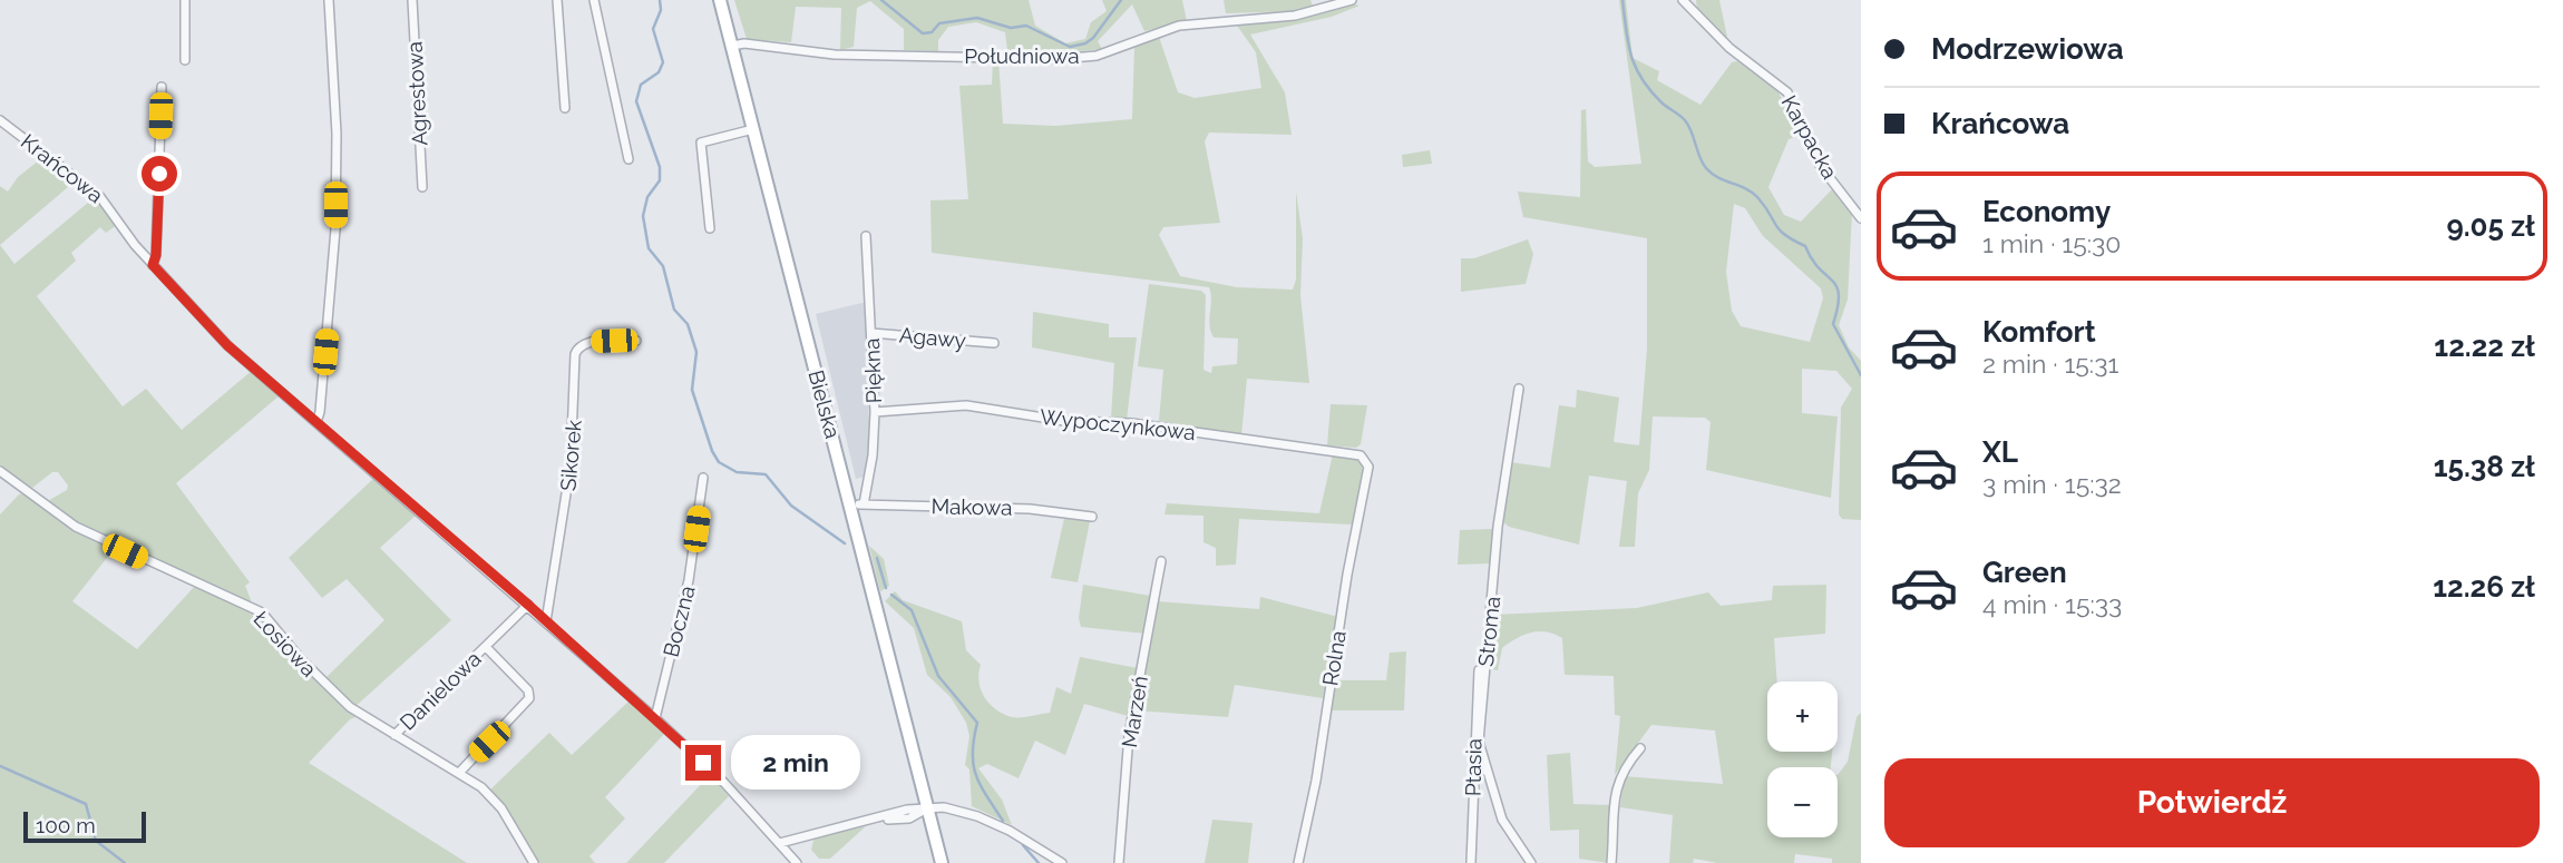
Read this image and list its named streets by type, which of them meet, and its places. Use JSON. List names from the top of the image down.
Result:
{
  "streets": {
    "main road": ["Bielska"],
    "street": [
      "Południowa",
      "Agrestowa",
      "Karpacka",
      "Krańcowa",
      "Agawy",
      "Piękna",
      "Wypoczynkowa",
      "Sikorek",
      "Makowa",
      "Boczna",
      "Stroma",
      "Łosiowa",
      "Rolna",
      "Danielowa",
      "Marzeń",
      "Ptasia"
    ]
  },
  "crossings": [
    ["Południowa", "Bielska"],
    ["Krańcowa", "Sikorek"],
    ["Krańcowa", "Boczna"],
    ["Krańcowa", "Danielowa"],
    ["Agawy", "Piękna"],
    ["Piękna", "Bielska"],
    ["Piękna", "Wypoczynkowa"],
    ["Piękna", "Makowa"],
    ["Bielska", "Makowa"],
    ["Wypoczynkowa", "Rolna"],
    ["Łosiowa", "Danielowa"]
  ],
  "scale_bar": "100 m",
  "page": {
    "banner": ["Modrzewiowa", "Krańcowa"],
    "list": [
      {
        "name": "Economy",
        "note": "1 min · 15:30",
        "value": "9.05 zł"
      },
      {
        "name": "Komfort",
        "note": "2 min · 15:31",
        "value": "12.22 zł"
      },
      {
        "name": "XL",
        "note": "3 min · 15:32",
        "value": "15.38 zł"
      },
      {
        "name": "Green",
        "note": "4 min · 15:33",
        "value": "12.26 zł"
      }
    ],
    "map_buttons": ["+", "−"],
    "bubble": "2 min",
    "buttons": "Potwierdź",
    "scale": "100 m"
  }
}
